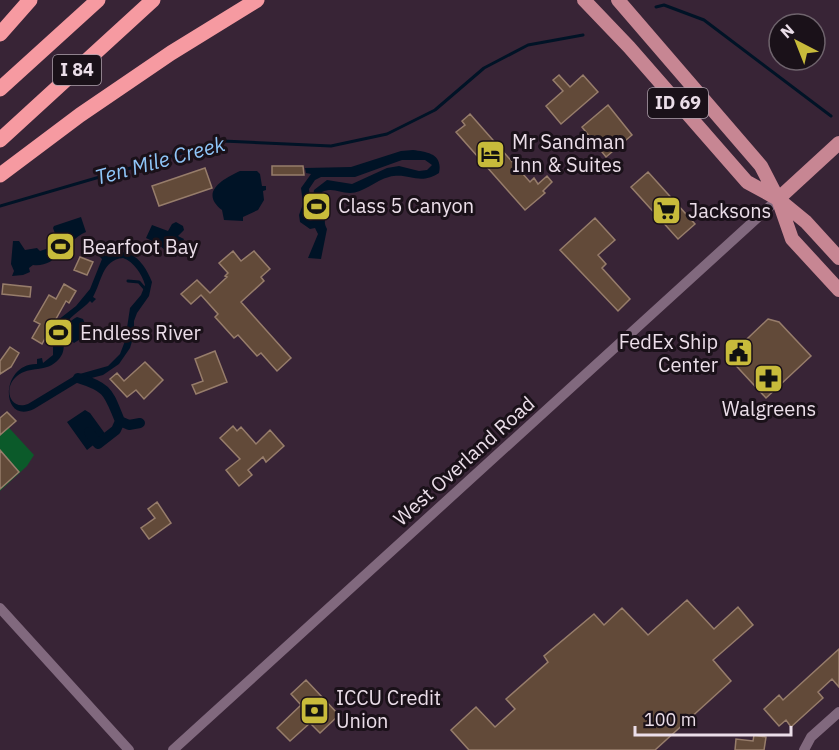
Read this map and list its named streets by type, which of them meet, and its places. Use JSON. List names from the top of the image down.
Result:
{
  "streets": {
    "highway": ["I 84"],
    "main road": ["ID 69"],
    "street": ["West Overland Road"]
  },
  "crossings": [
    ["ID 69", "West Overland Road"]
  ],
  "water": ["Ten Mile Creek"],
  "places": {
    "hotel": ["Mr Sandman Inn & Suites"],
    "sports": ["Class 5 Canyon", "Bearfoot Bay", "Endless River"],
    "supermarket": ["Jacksons"],
    "public building": ["FedEx Ship Center"],
    "pharmacy": ["Walgreens"],
    "bank": ["ICCU Credit Union"]
  },
  "scale_bar": "100 m",
  "north": "top left"
}
